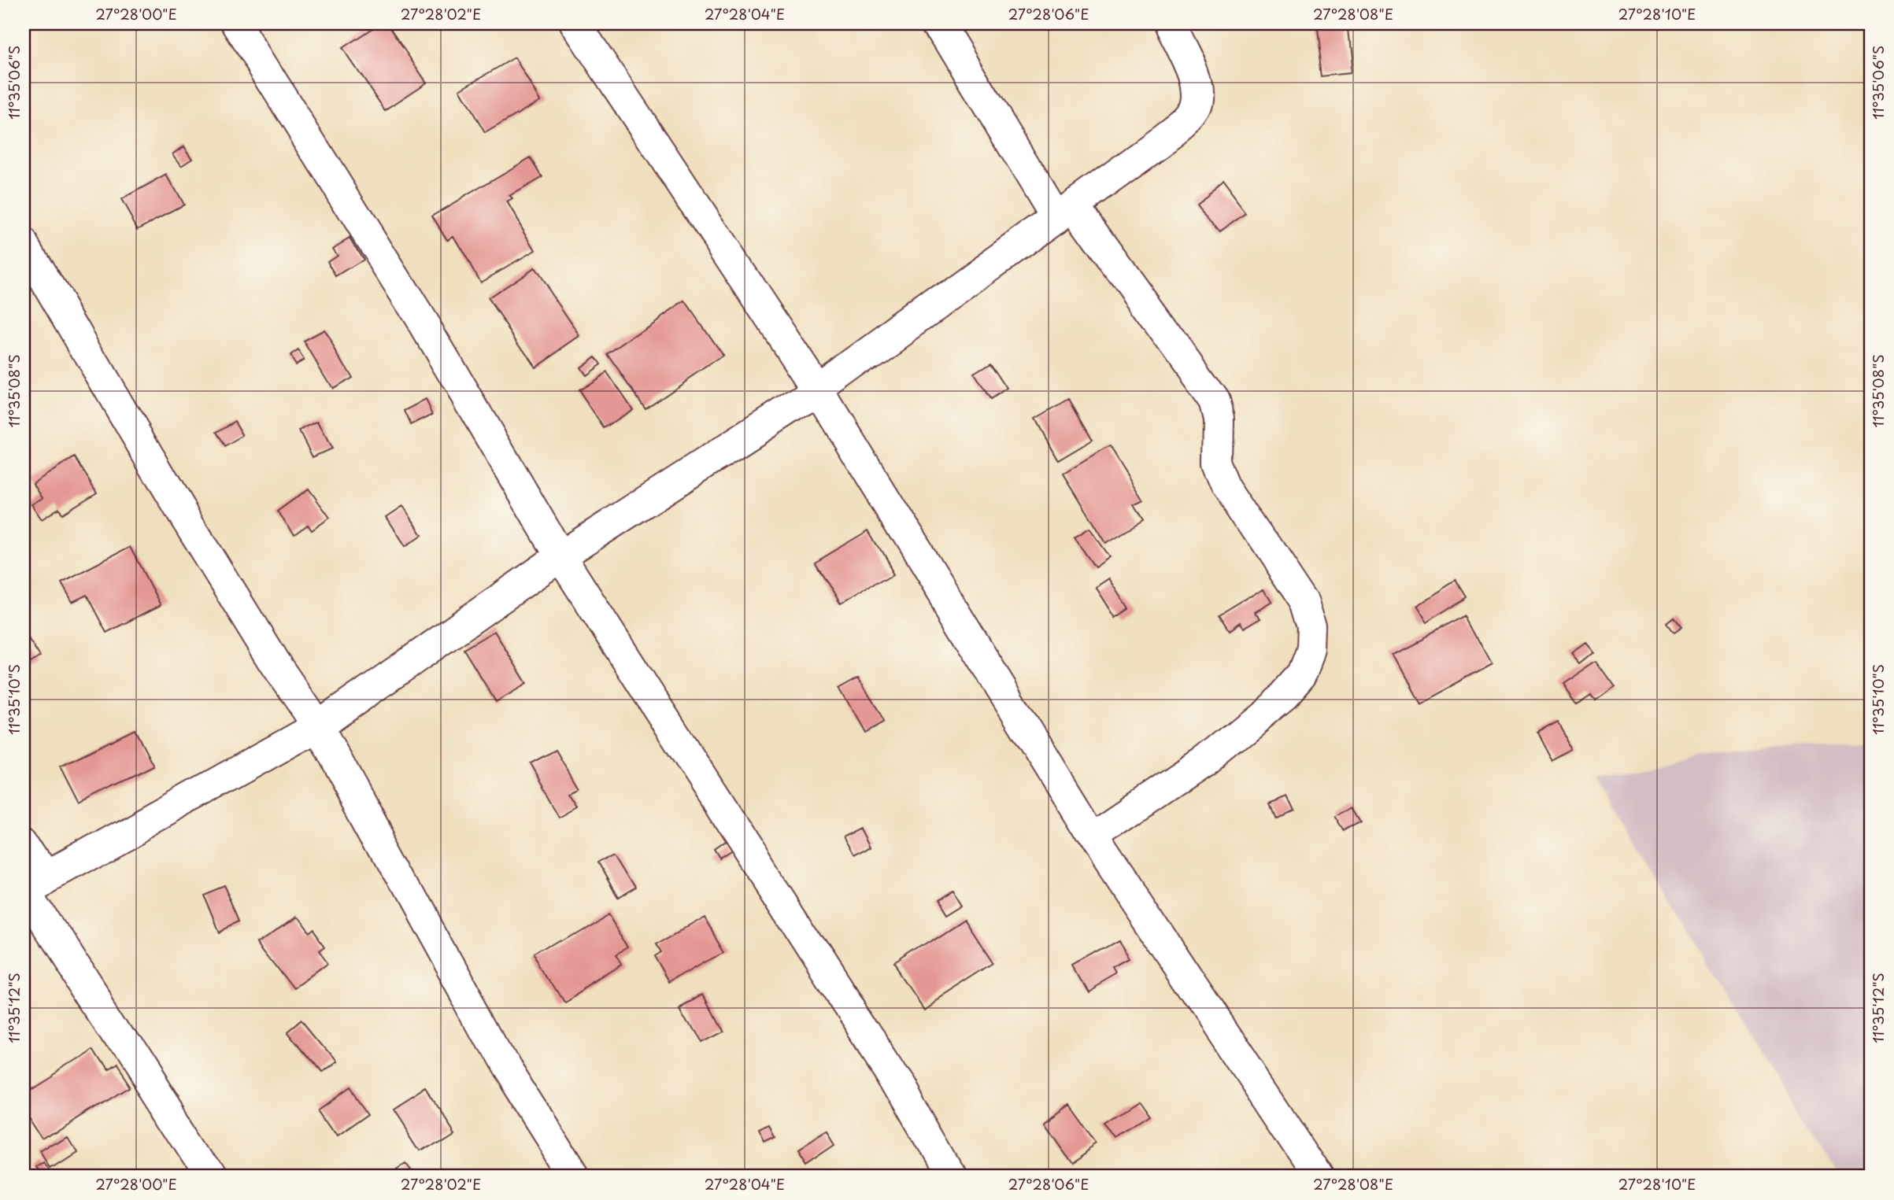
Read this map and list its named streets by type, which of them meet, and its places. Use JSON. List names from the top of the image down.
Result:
{
  "coordinates": [
    "27°28'00\"E",
    "27°28'02\"E",
    "27°28'04\"E",
    "27°28'06\"E",
    "27°28'08\"E",
    "27°28'10\"E",
    "11°35'06\"S",
    "11°35'08\"S",
    "11°35'10\"S",
    "11°35'12\"S"
  ]
}
